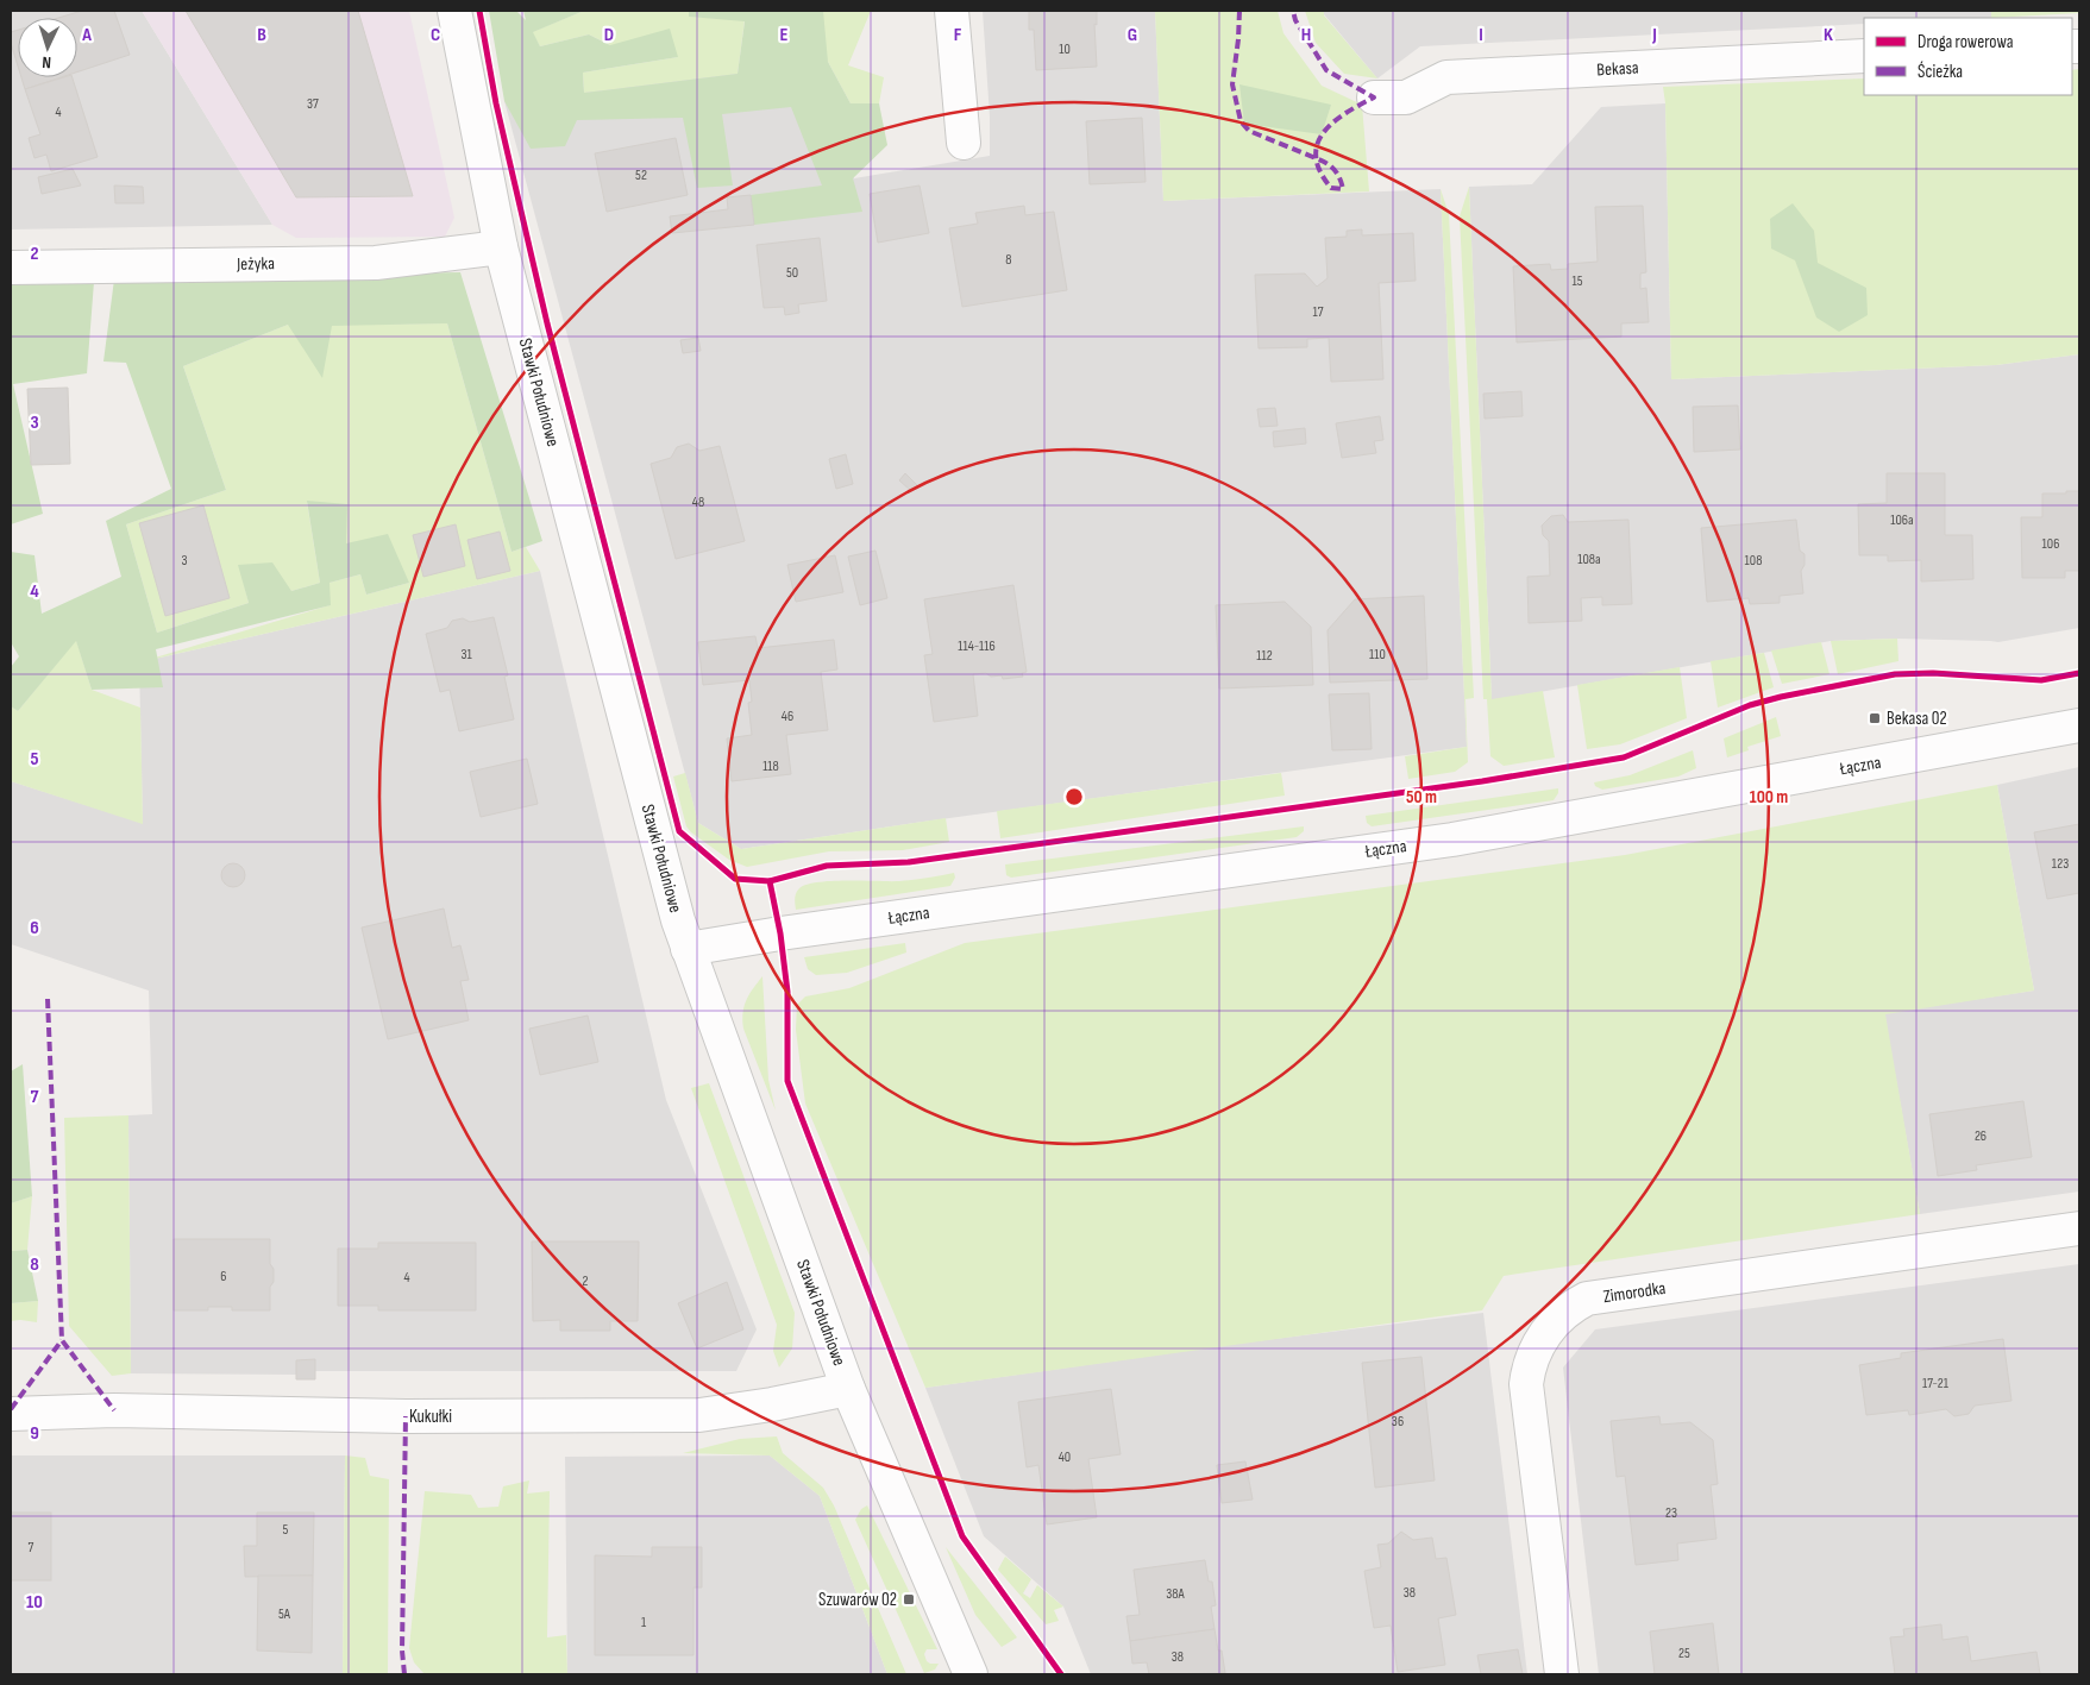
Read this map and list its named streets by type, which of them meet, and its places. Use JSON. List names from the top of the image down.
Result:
{
  "streets": {
    "street": [
      "Bekasa",
      "Jeżyka",
      "Stawki Południowe",
      "Łączna",
      "Zimorodka",
      "Kukułki"
    ]
  },
  "crossings": [
    ["Jeżyka", "Stawki Południowe"],
    ["Stawki Południowe", "Łączna"],
    ["Stawki Południowe", "Kukułki"]
  ],
  "places": {
    "transit": ["Bekasa 02", "Szuwarów 02"]
  },
  "house_numbers": [
    "10",
    "37",
    "4",
    "52",
    "8",
    "50",
    "15",
    "17",
    "48",
    "106a",
    "106",
    "108a",
    "3",
    "108",
    "114-116",
    "31",
    "110",
    "112",
    "46",
    "118",
    "123",
    "26",
    "6",
    "4",
    "2",
    "17-21",
    "36",
    "40",
    "23",
    "5",
    "7",
    "38",
    "38A",
    "5A",
    "1",
    "25",
    "38"
  ],
  "legend": ["Droga rowerowa", "Ścieżka"],
  "north": "bottom",
  "grid": {
    "columns": [
      "A",
      "B",
      "C",
      "D",
      "E",
      "F",
      "G",
      "H",
      "I",
      "J",
      "K"
    ],
    "rows": [
      "2",
      "3",
      "4",
      "5",
      "6",
      "7",
      "8",
      "9",
      "10"
    ]
  },
  "rings": ["50 m", "100 m"]
}
